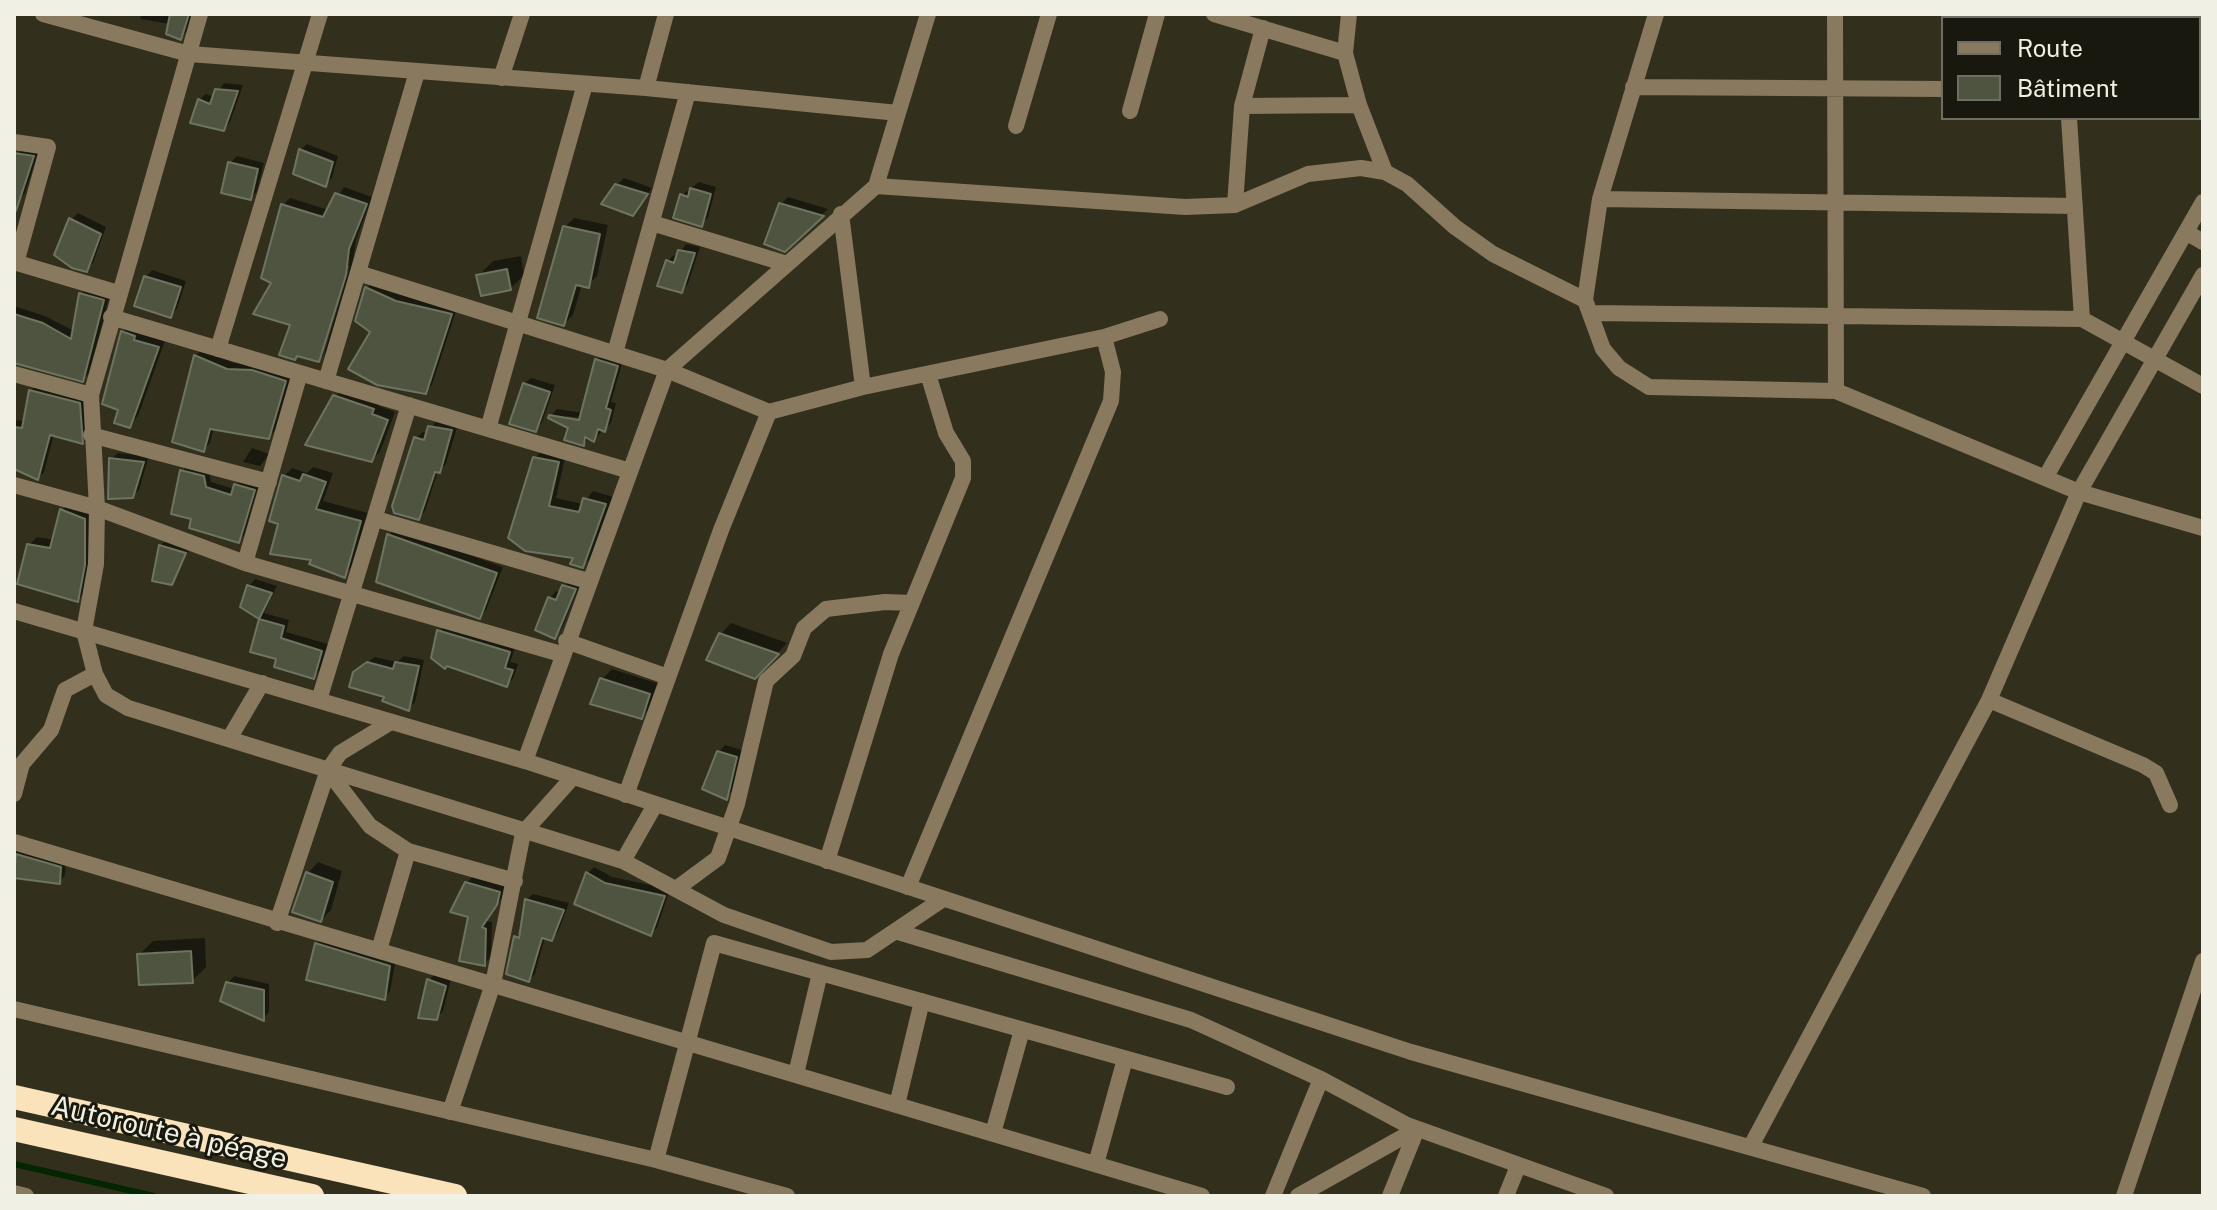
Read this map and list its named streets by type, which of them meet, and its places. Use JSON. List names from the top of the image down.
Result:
{
  "streets": {
    "highway": ["Autoroute à péage"]
  },
  "legend": ["Route", "Bâtiment"]
}
